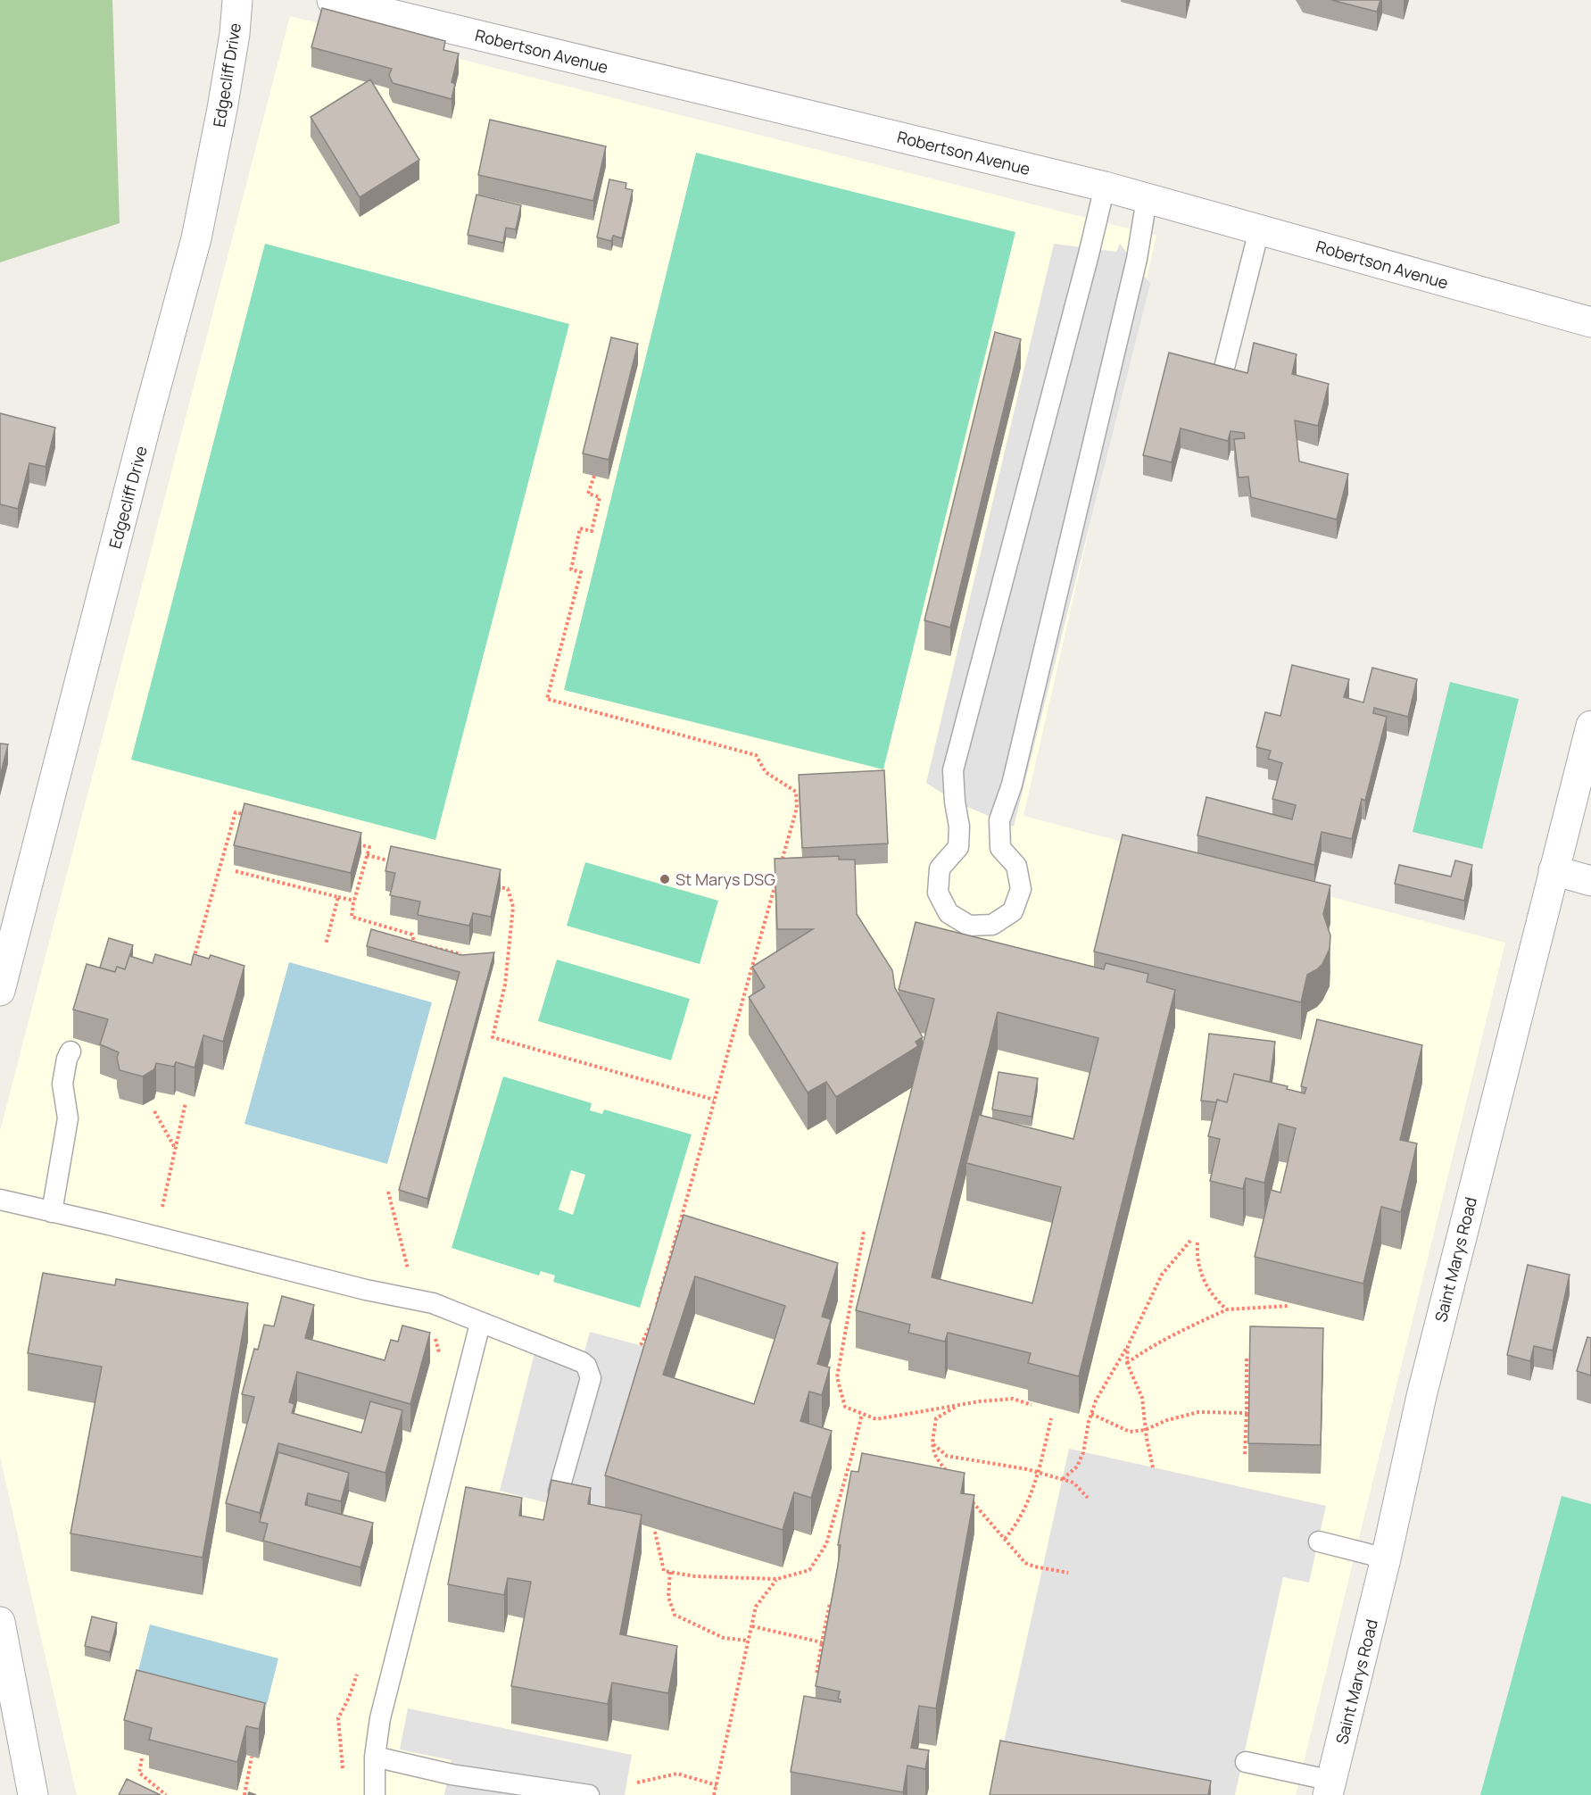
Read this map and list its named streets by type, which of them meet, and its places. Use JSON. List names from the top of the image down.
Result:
{
  "streets": {
    "street": ["Robertson Avenue", "Edgecliff Drive", "Saint Marys Road"]
  },
  "places": ["St Marys DSG"]
}
